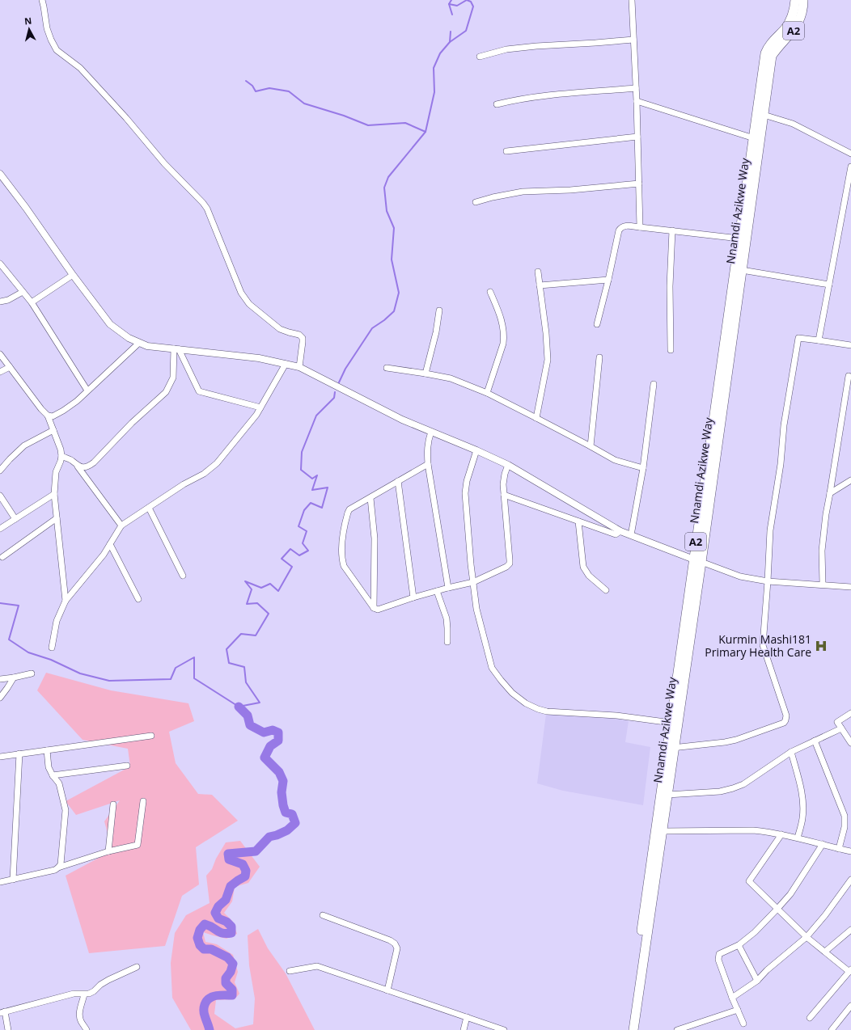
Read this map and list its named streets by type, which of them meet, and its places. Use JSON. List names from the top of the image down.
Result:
{
  "streets": {
    "highway": ["A2", "Nnamdi Azikwe Way"]
  },
  "places": {
    "hospital": ["Kurmin Mashi181 Primary Health Care"]
  },
  "north": "top"
}
